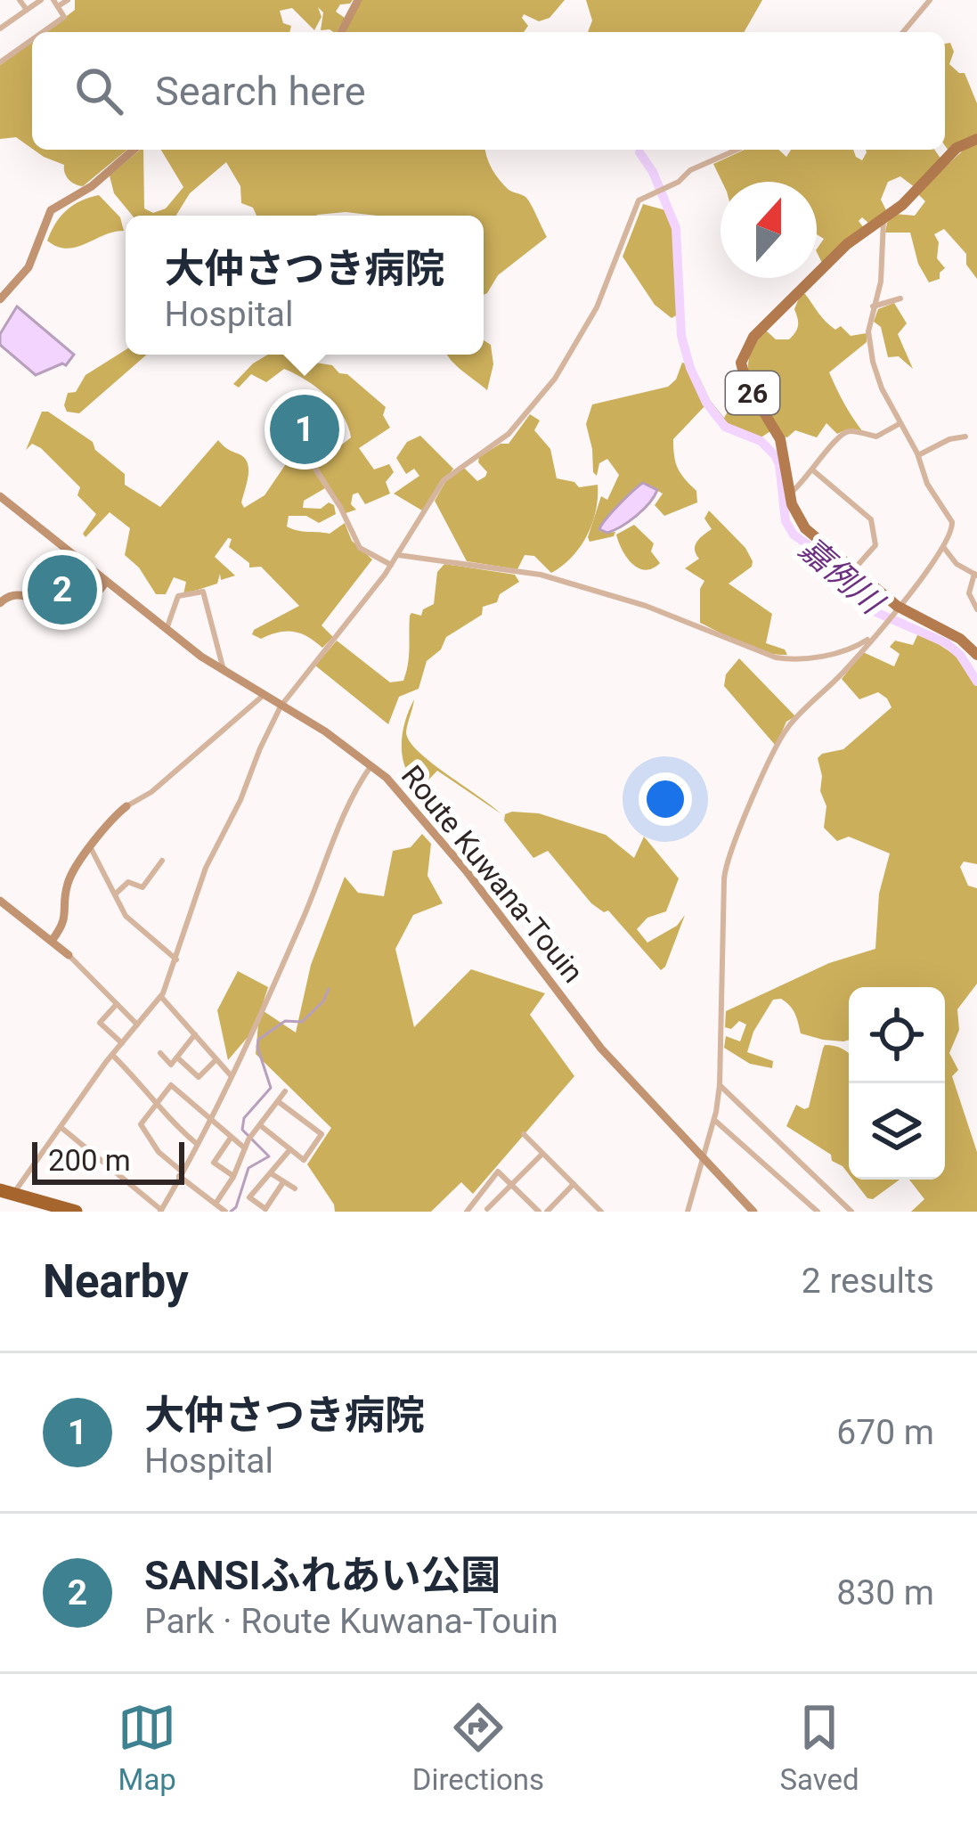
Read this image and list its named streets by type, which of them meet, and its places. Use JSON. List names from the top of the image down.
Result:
{
  "streets": {
    "main road": ["26", "Route Kuwana-Touin"]
  },
  "water": ["嘉例川"],
  "scale_bar": "200 m",
  "north": "top",
  "page": {
    "search": "Search here",
    "popup": ["大仲さつき病院", "Hospital"],
    "pins": ["1", "2"],
    "scale": "200 m",
    "heading": ["Nearby", "2 results"],
    "list": [
      {
        "mark": "1",
        "name": "大仲さつき病院",
        "note": "Hospital",
        "value": "670 m"
      },
      {
        "mark": "2",
        "name": "SANSIふれあい公園",
        "note": "Park · Route Kuwana-Touin",
        "value": "830 m"
      }
    ],
    "nav": ["Map", "Directions", "Saved"]
  }
}
